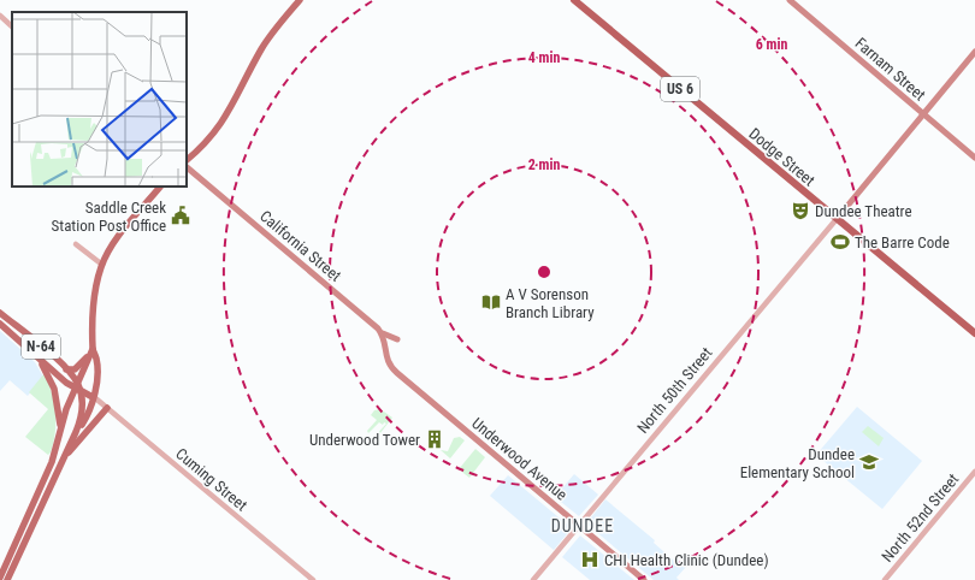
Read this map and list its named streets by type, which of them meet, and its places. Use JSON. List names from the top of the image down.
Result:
{
  "streets": {
    "highway": ["US 6", "Dodge Street"],
    "main road": [
      "Farnam Street",
      "California Street",
      "N-64",
      "Underwood Avenue",
      "Cuming Street"
    ],
    "street": ["North 50th Street", "North 52nd Street"]
  },
  "crossings": [
    ["Dodge Street", "North 50th Street"],
    ["California Street", "Underwood Avenue"],
    ["N-64", "Cuming Street"],
    ["North 50th Street", "Underwood Avenue"]
  ],
  "districts": ["DUNDEE"],
  "places": {
    "theatre": ["Dundee Theatre"],
    "public building": ["Saddle Creek Station Post Office"],
    "sports": ["The Barre Code"],
    "library": ["A V Sorenson Branch Library"],
    "building": ["Underwood Tower"],
    "school or university": ["Dundee Elementary School"],
    "hospital": ["CHI Health Clinic (Dundee)"]
  },
  "rings": ["6 min", "4 min", "2 min"]
}
